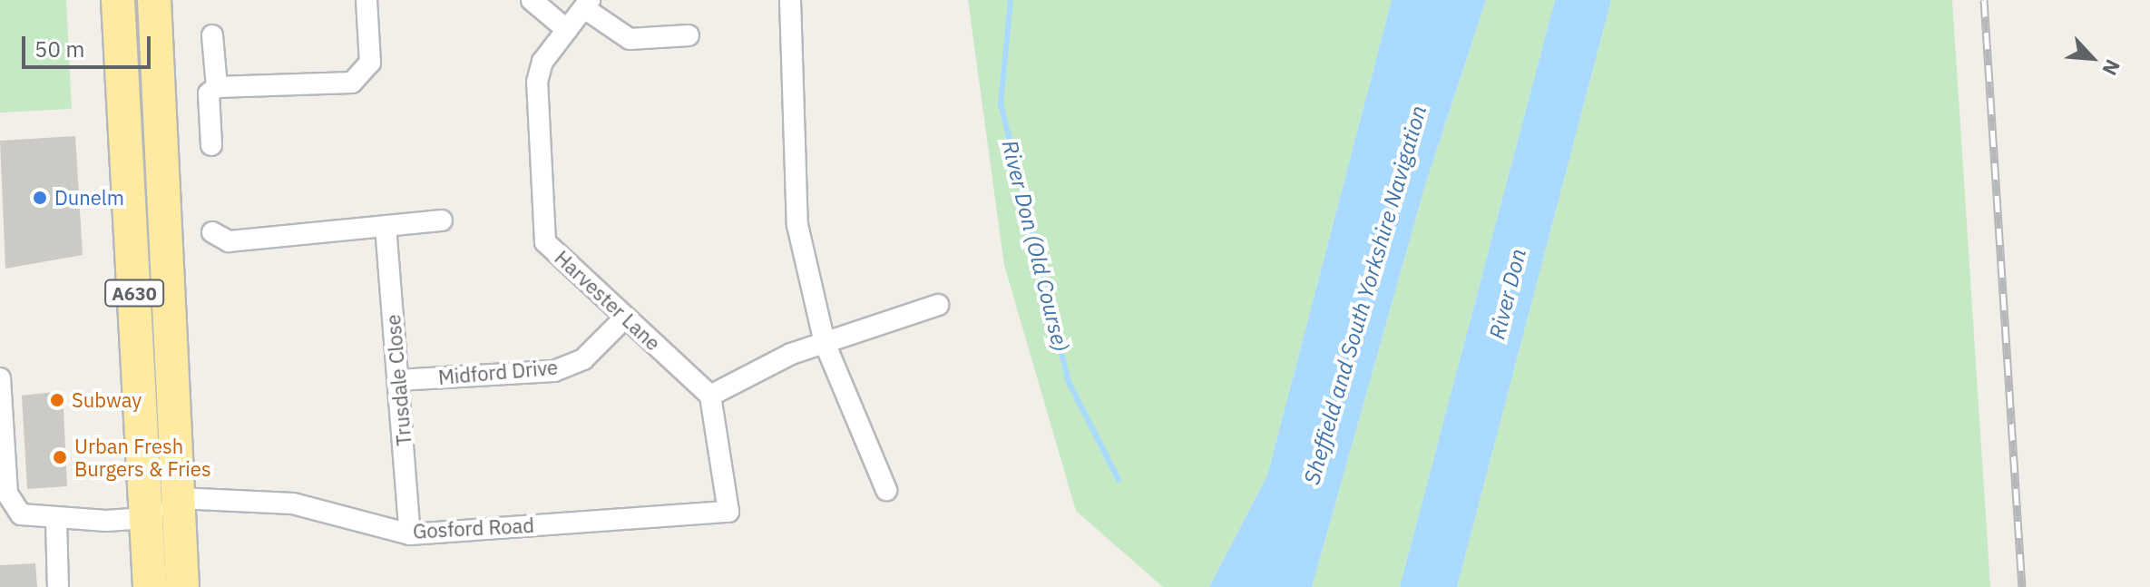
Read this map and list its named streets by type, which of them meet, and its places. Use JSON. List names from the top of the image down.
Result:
{
  "streets": {
    "highway": ["A630"],
    "street": [
      "Harvester Lane",
      "Midford Drive",
      "Trusdale Close",
      "Gosford Road"
    ]
  },
  "crossings": [
    ["A630", "Gosford Road"],
    ["Harvester Lane", "Midford Drive"],
    ["Harvester Lane", "Gosford Road"],
    ["Midford Drive", "Trusdale Close"],
    ["Trusdale Close", "Gosford Road"]
  ],
  "water": ["River Don (Old Course)", "River Don", "Sheffield and South Yorkshire Navigation"],
  "places": ["Dunelm", "Subway", "Urban Fresh Burgers & Fries"],
  "scale_bar": "50 m",
  "north": "bottom right"
}
